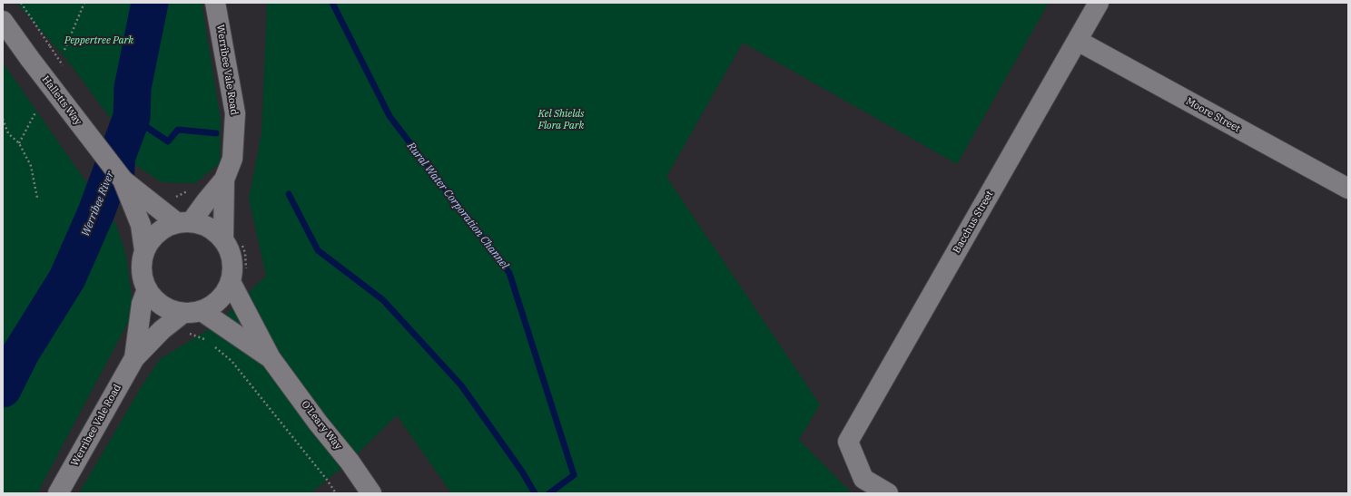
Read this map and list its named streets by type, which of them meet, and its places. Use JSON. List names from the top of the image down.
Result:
{
  "streets": {
    "street": [
      "Werribee Vale Road",
      "Halletts Way",
      "Moore Street",
      "Bacchus Street",
      "O'Leary Way"
    ]
  },
  "crossings": [
    ["Werribee Vale Road", "Halletts Way"],
    ["Werribee Vale Road", "O'Leary Way"],
    ["Halletts Way", "O'Leary Way"],
    ["Moore Street", "Bacchus Street"]
  ],
  "water": ["Werribee River", "Rural Water Corporation Channel"],
  "parks": ["Peppertree Park", "Kel Shields Flora Park"]
}
